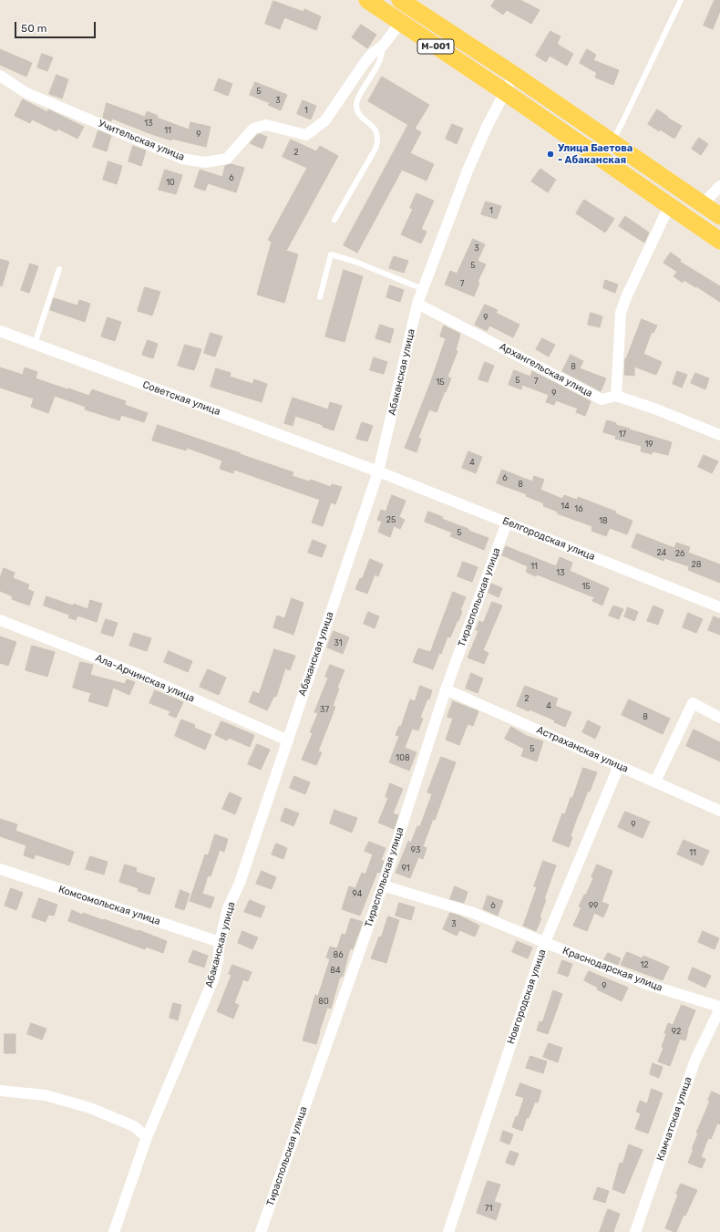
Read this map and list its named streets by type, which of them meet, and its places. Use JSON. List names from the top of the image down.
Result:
{
  "streets": {
    "main road": ["M-001"],
    "street": [
      "Учительская улица",
      "Архангельская улица",
      "Абаканская улица",
      "Советская улица",
      "Белгородская улица",
      "Тираспольская улица",
      "Ала-Арчинская улица",
      "Астраханская улица",
      "Комсомольская улица",
      "Краснодарская улица",
      "Новгородская улица",
      "Камчатская улица"
    ]
  },
  "crossings": [
    ["M-001", "Учительская улица"],
    ["M-001", "Абаканская улица"],
    ["Архангельская улица", "Абаканская улица"],
    ["Абаканская улица", "Советская улица"],
    ["Абаканская улица", "Белгородская улица"],
    ["Абаканская улица", "Ала-Арчинская улица"],
    ["Абаканская улица", "Комсомольская улица"],
    ["Советская улица", "Белгородская улица"],
    ["Белгородская улица", "Тираспольская улица"],
    ["Тираспольская улица", "Астраханская улица"],
    ["Тираспольская улица", "Краснодарская улица"],
    ["Астраханская улица", "Новгородская улица"],
    ["Краснодарская улица", "Новгородская улица"],
    ["Краснодарская улица", "Камчатская улица"]
  ],
  "places": ["Улица Баетова - Абаканская"],
  "house_numbers": [
    "5",
    "3",
    "1",
    "13",
    "11",
    "9",
    "2",
    "6",
    "10",
    "1",
    "3",
    "5",
    "7",
    "9",
    "8",
    "5",
    "7",
    "15",
    "9",
    "17",
    "19",
    "4",
    "6",
    "8",
    "14",
    "16",
    "25",
    "18",
    "5",
    "24",
    "26",
    "28",
    "11",
    "13",
    "15",
    "31",
    "2",
    "4",
    "37",
    "8",
    "5",
    "108",
    "9",
    "93",
    "11",
    "91",
    "94",
    "6",
    "99",
    "3",
    "86",
    "12",
    "84",
    "9",
    "80",
    "92",
    "71"
  ],
  "scale_bar": "50 m"
}
